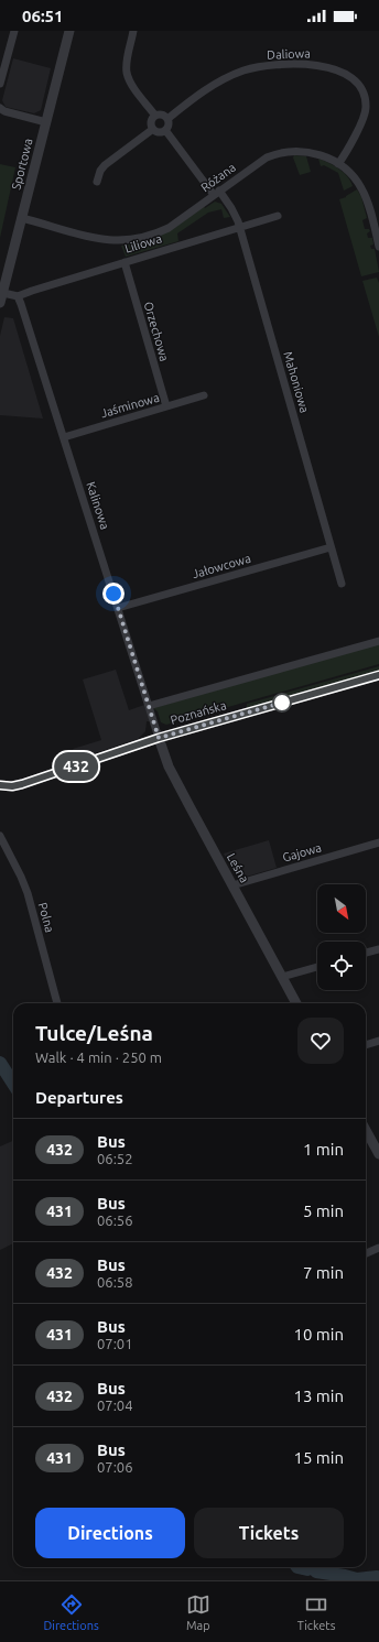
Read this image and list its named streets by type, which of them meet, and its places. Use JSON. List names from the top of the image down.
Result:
{
  "streets": {
    "street": [
      "Daliowa",
      "Sportowa",
      "Różana",
      "Liliowa",
      "Orzechowa",
      "Mahoniowa",
      "Jaśminowa",
      "Kalinowa",
      "Jałowcowa",
      "Poznańska",
      "Gajowa",
      "Leśna",
      "Polna"
    ]
  },
  "crossings": [
    ["Daliowa", "Różana"],
    ["Daliowa", "Mahoniowa"],
    ["Sportowa", "Różana"],
    ["Różana", "Mahoniowa"],
    ["Liliowa", "Orzechowa"],
    ["Liliowa", "Mahoniowa"],
    ["Liliowa", "Kalinowa"],
    ["Orzechowa", "Jaśminowa"],
    ["Mahoniowa", "Jałowcowa"],
    ["Jaśminowa", "Kalinowa"],
    ["Kalinowa", "Jałowcowa"],
    ["Kalinowa", "Poznańska"],
    ["Kalinowa", "Leśna"],
    ["Poznańska", "Leśna"],
    ["Gajowa", "Leśna"]
  ],
  "lines": ["bus line 432"],
  "north": "bottom right",
  "page": {
    "status": "06:51",
    "on_map": "432",
    "heading": [
      ["Tulce/Leśna", "Walk · 4 min · 250 m"],
      "Departures"
    ],
    "list": [
      {
        "mark": "432",
        "name": "Bus",
        "note": "06:52",
        "value": "1 min"
      },
      {
        "mark": "431",
        "name": "Bus",
        "note": "06:56",
        "value": "5 min"
      },
      {
        "mark": "432",
        "name": "Bus",
        "note": "06:58",
        "value": "7 min"
      },
      {
        "mark": "431",
        "name": "Bus",
        "note": "07:01",
        "value": "10 min"
      },
      {
        "mark": "432",
        "name": "Bus",
        "note": "07:04",
        "value": "13 min"
      },
      {
        "mark": "431",
        "name": "Bus",
        "note": "07:06",
        "value": "15 min"
      }
    ],
    "buttons": ["Directions", "Tickets"],
    "tabs": ["Directions", "Map", "Tickets"]
  }
}
